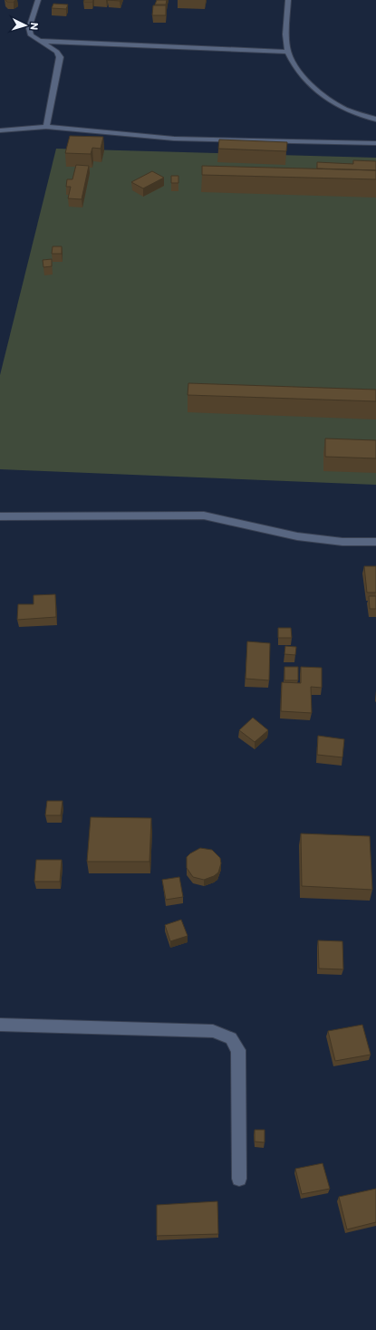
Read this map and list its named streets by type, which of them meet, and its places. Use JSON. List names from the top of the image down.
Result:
{
  "north": "right"
}
